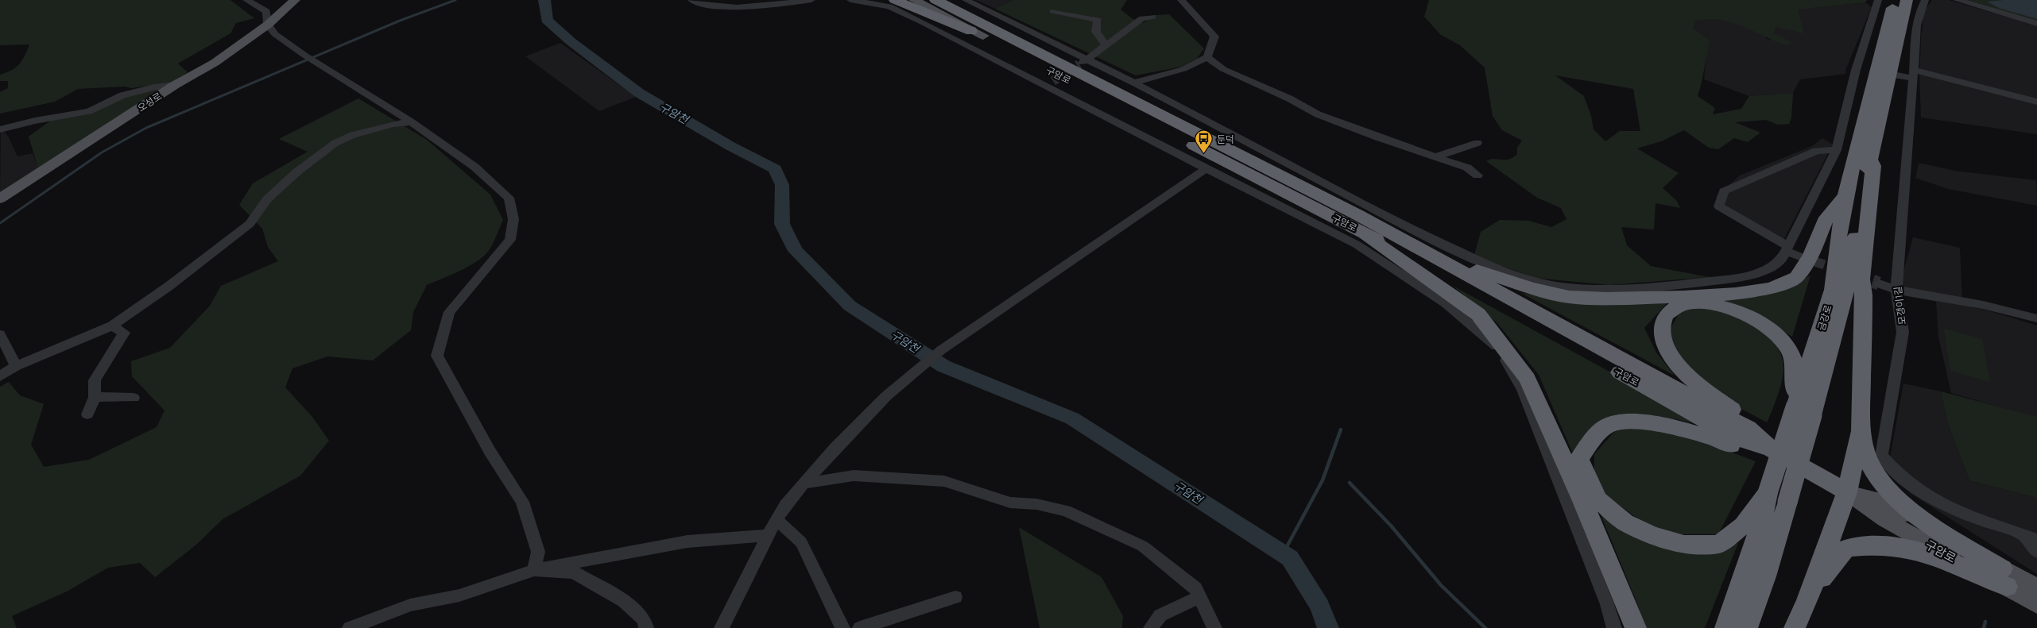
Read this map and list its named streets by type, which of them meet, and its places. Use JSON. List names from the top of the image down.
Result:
{
  "streets": {
    "highway": ["구암로", "금강로"],
    "main road": ["오성로"],
    "street": ["모갱이1길"]
  },
  "water": ["구암천"],
  "places": {
    "bus stop": ["둔덕"]
  }
}
